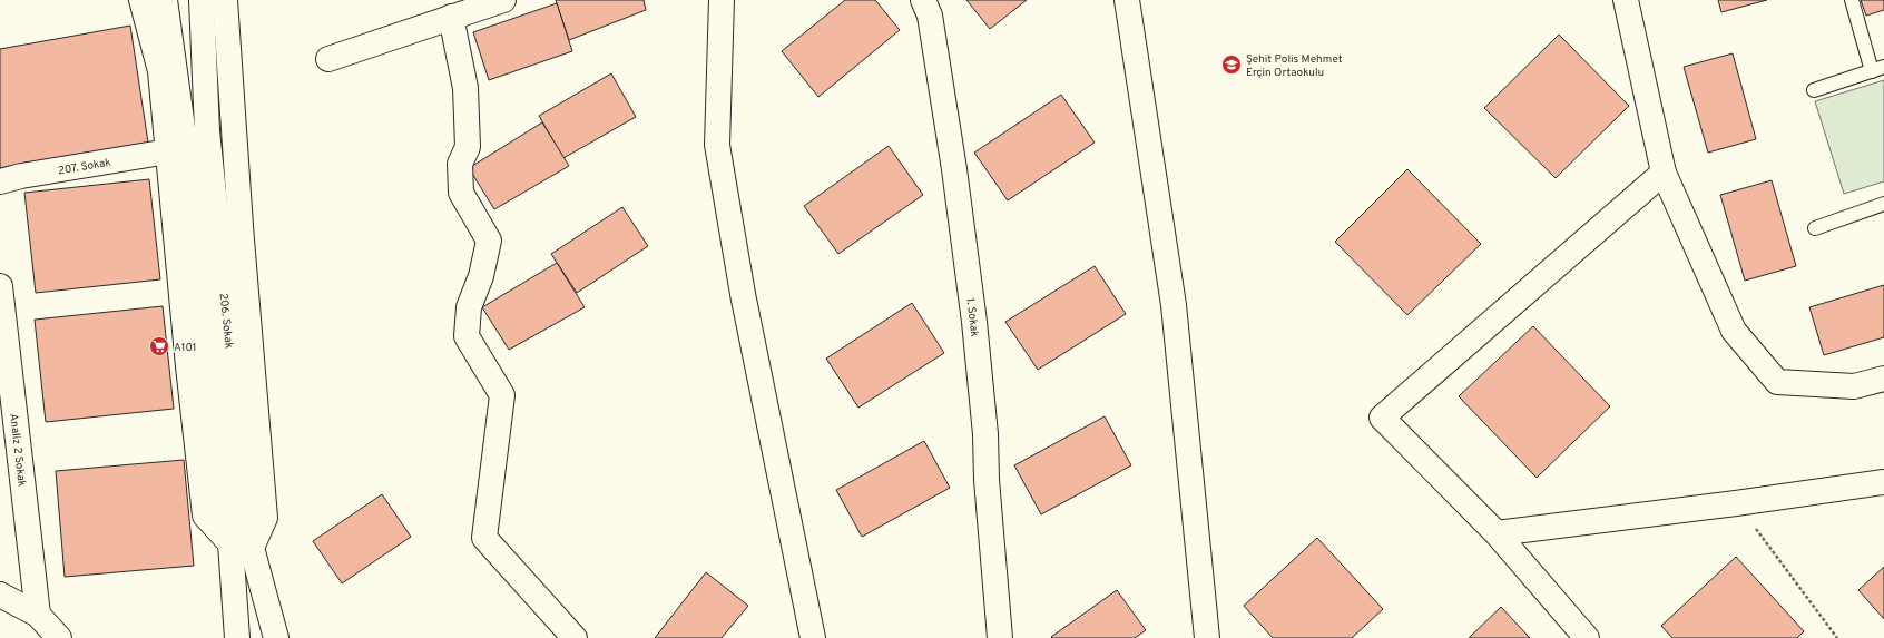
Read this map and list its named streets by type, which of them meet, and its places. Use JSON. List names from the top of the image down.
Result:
{
  "streets": {
    "main road": [
      "207. Sokak",
      "1. Sokak",
      "206. Sokak",
      "Analiz 2 Sokak"
    ]
  },
  "places": {
    "school or university": ["Şehit Polis Mehmet Erçin Ortaokulu"],
    "supermarket": ["A101"]
  }
}
